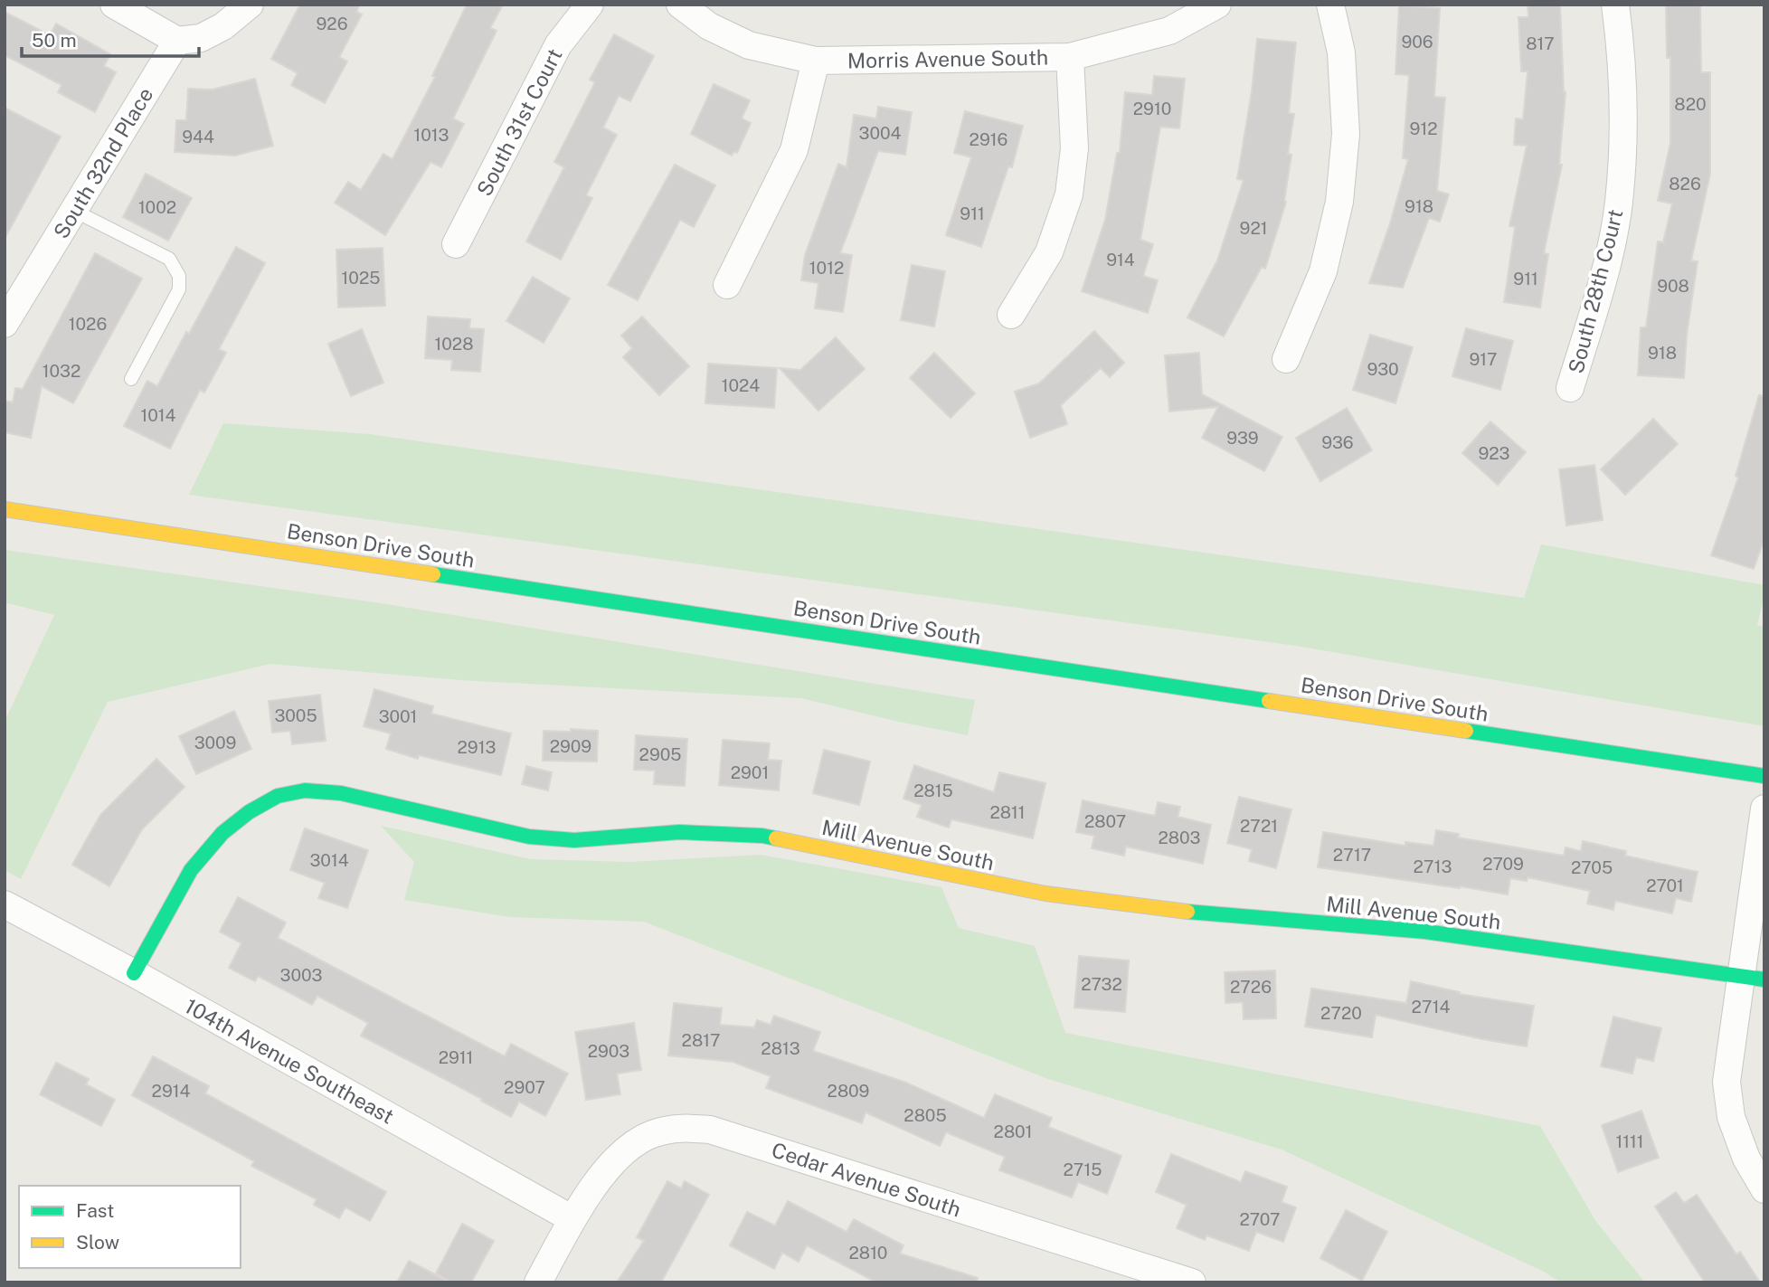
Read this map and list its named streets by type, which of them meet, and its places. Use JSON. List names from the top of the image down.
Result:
{
  "streets": {
    "main road": ["Benson Drive South", "Mill Avenue South"],
    "street": [
      "Morris Avenue South",
      "South 31st Court",
      "South 32nd Place",
      "South 28th Court",
      "104th Avenue Southeast",
      "Cedar Avenue South"
    ]
  },
  "crossings": [
    ["Mill Avenue South", "104th Avenue Southeast"],
    ["104th Avenue Southeast", "Cedar Avenue South"]
  ],
  "house_numbers": [
    "926",
    "906",
    "817",
    "820",
    "2910",
    "912",
    "3004",
    "1013",
    "944",
    "2916",
    "826",
    "918",
    "1002",
    "911",
    "921",
    "914",
    "1012",
    "1025",
    "911",
    "908",
    "1026",
    "1028",
    "918",
    "917",
    "930",
    "1032",
    "1024",
    "1014",
    "939",
    "936",
    "923",
    "3005",
    "3001",
    "3009",
    "2909",
    "2913",
    "2905",
    "2901",
    "2815",
    "2811",
    "2807",
    "2721",
    "2803",
    "2717",
    "3014",
    "2709",
    "2713",
    "2705",
    "2701",
    "3003",
    "2732",
    "2726",
    "2714",
    "2720",
    "2817",
    "2813",
    "2903",
    "2911",
    "2907",
    "2914",
    "2809",
    "2805",
    "2801",
    "1111",
    "2715",
    "2707",
    "2810"
  ],
  "legend": ["Fast", "Slow"],
  "scale_bar": "50 m"
}
